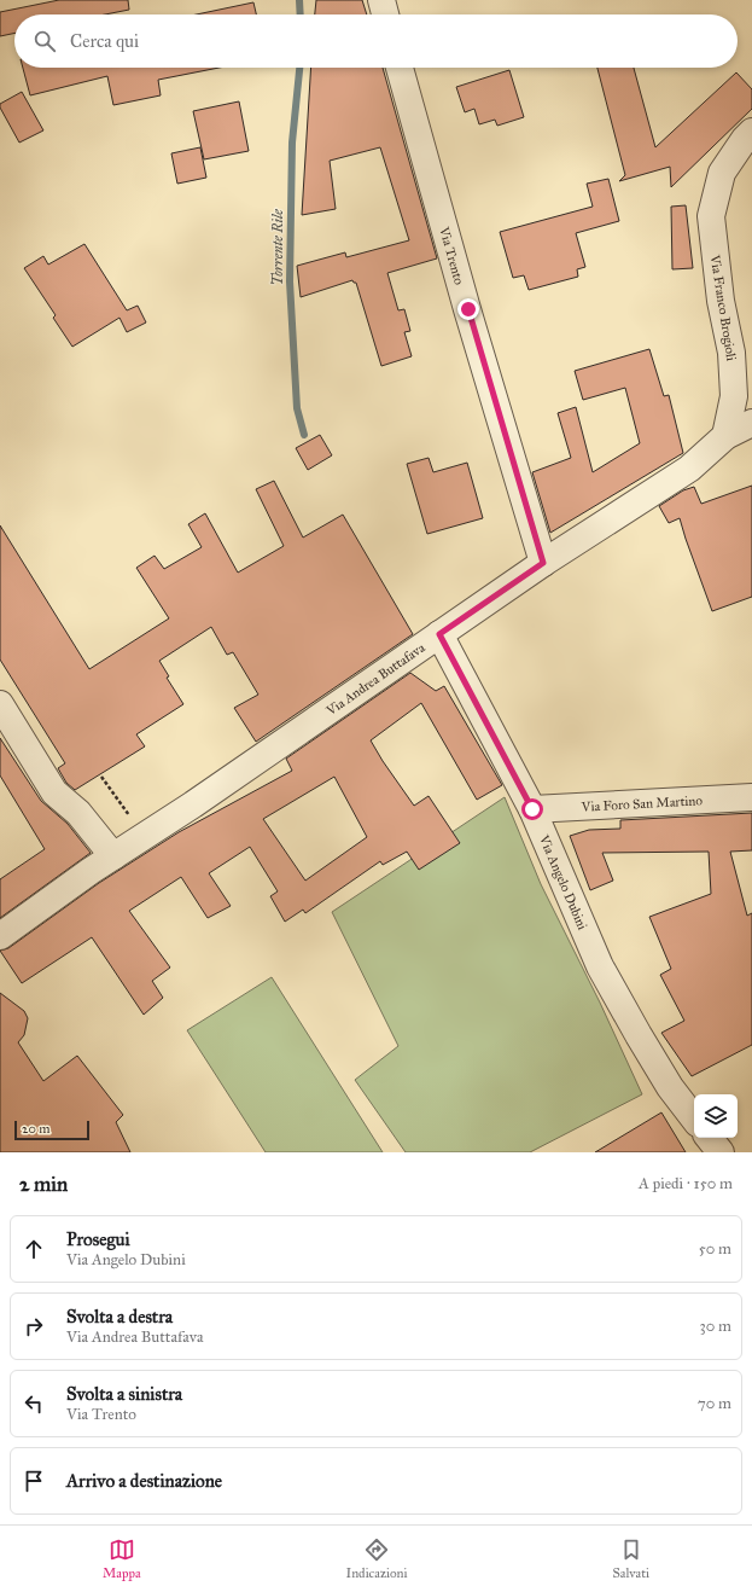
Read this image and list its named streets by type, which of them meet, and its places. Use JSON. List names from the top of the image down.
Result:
{
  "streets": {
    "street": [
      "Via Trento",
      "Via Franco Brogioli",
      "Via Andrea Buttafava",
      "Via Foro San Martino",
      "Via Angelo Dubini"
    ]
  },
  "crossings": [
    ["Via Trento", "Via Andrea Buttafava"],
    ["Via Franco Brogioli", "Via Andrea Buttafava"],
    ["Via Andrea Buttafava", "Via Angelo Dubini"],
    ["Via Foro San Martino", "Via Angelo Dubini"]
  ],
  "water": ["Torrente Rile"],
  "scale_bar": "20 m",
  "page": {
    "search": "Cerca qui",
    "scale": "20 m",
    "heading": ["2 min", "A piedi · 150 m"],
    "list": [
      ["Prosegui", "Via Angelo Dubini", "50 m"],
      ["Svolta a destra", "Via Andrea Buttafava", "30 m"],
      ["Svolta a sinistra", "Via Trento", "70 m"],
      "Arrivo a destinazione"
    ],
    "nav": ["Mappa", "Indicazioni", "Salvati"]
  }
}
